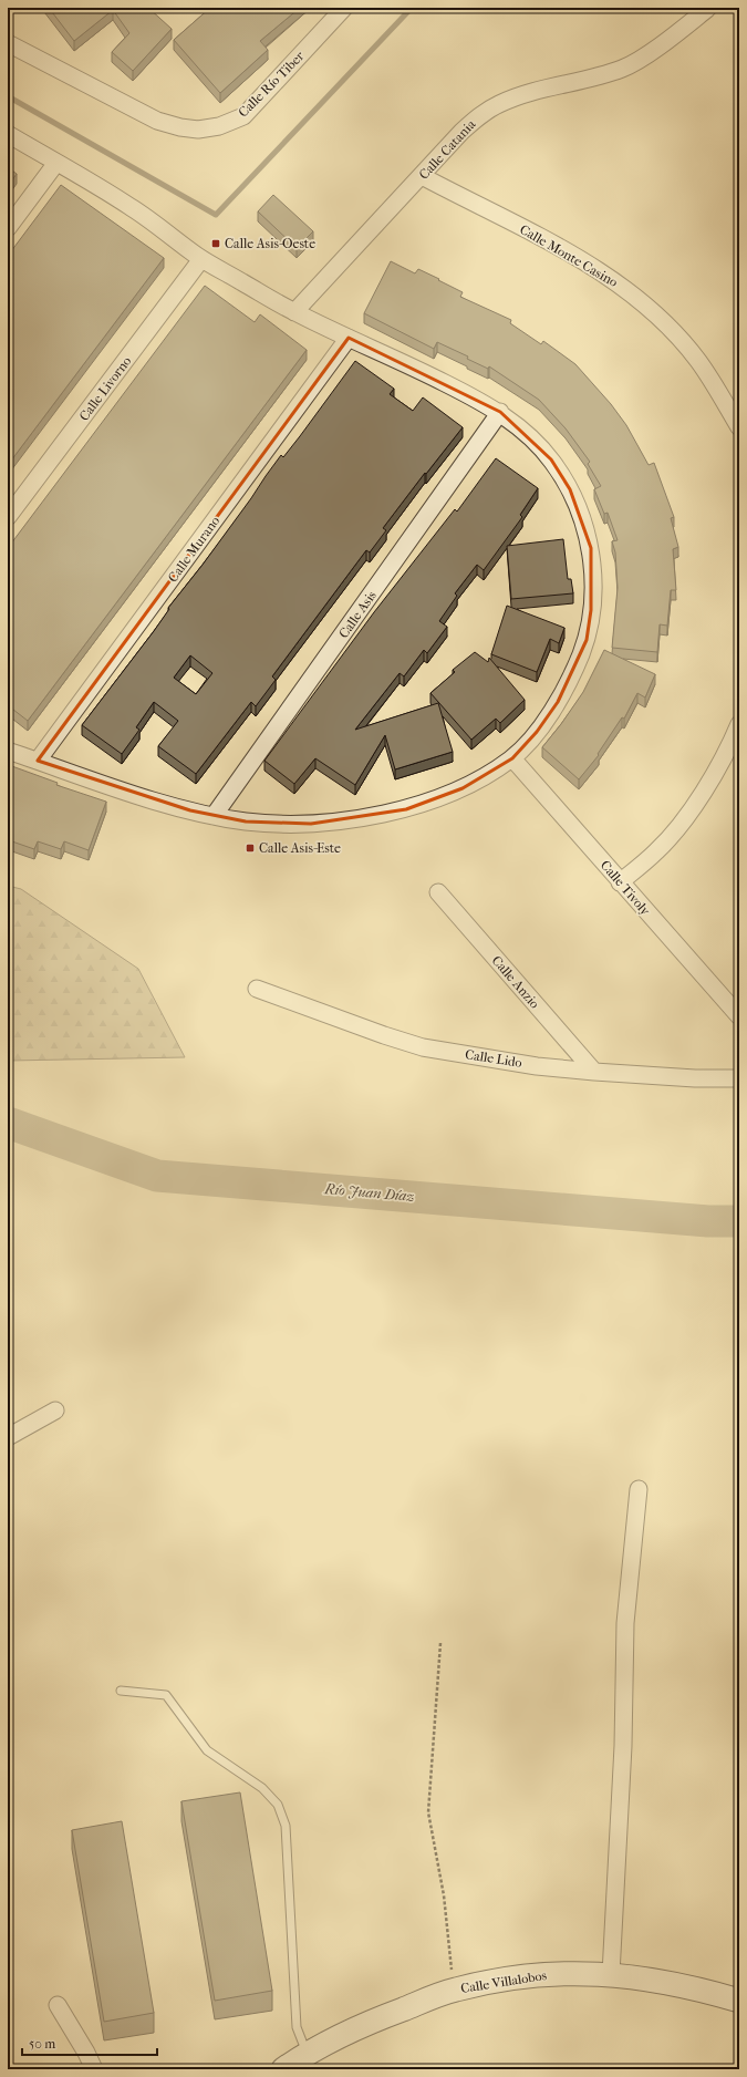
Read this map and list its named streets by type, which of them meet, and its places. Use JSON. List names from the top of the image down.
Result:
{
  "streets": {
    "main road": ["Calle Villalobos"],
    "street": [
      "Calle Río Tiber",
      "Calle Catania",
      "Calle Monte Casino",
      "Calle Livorno",
      "Calle Murano",
      "Calle Asis",
      "Calle Tivoly",
      "Calle Anzio",
      "Calle Lido"
    ]
  },
  "crossings": [
    ["Calle Catania", "Calle Monte Casino"],
    ["Calle Anzio", "Calle Lido"]
  ],
  "water": ["Río Juan Díaz"],
  "places": {
    "transit": ["Calle Asis-Oeste", "Calle Asis-Este"]
  },
  "scale_bar": "50 m"
}
